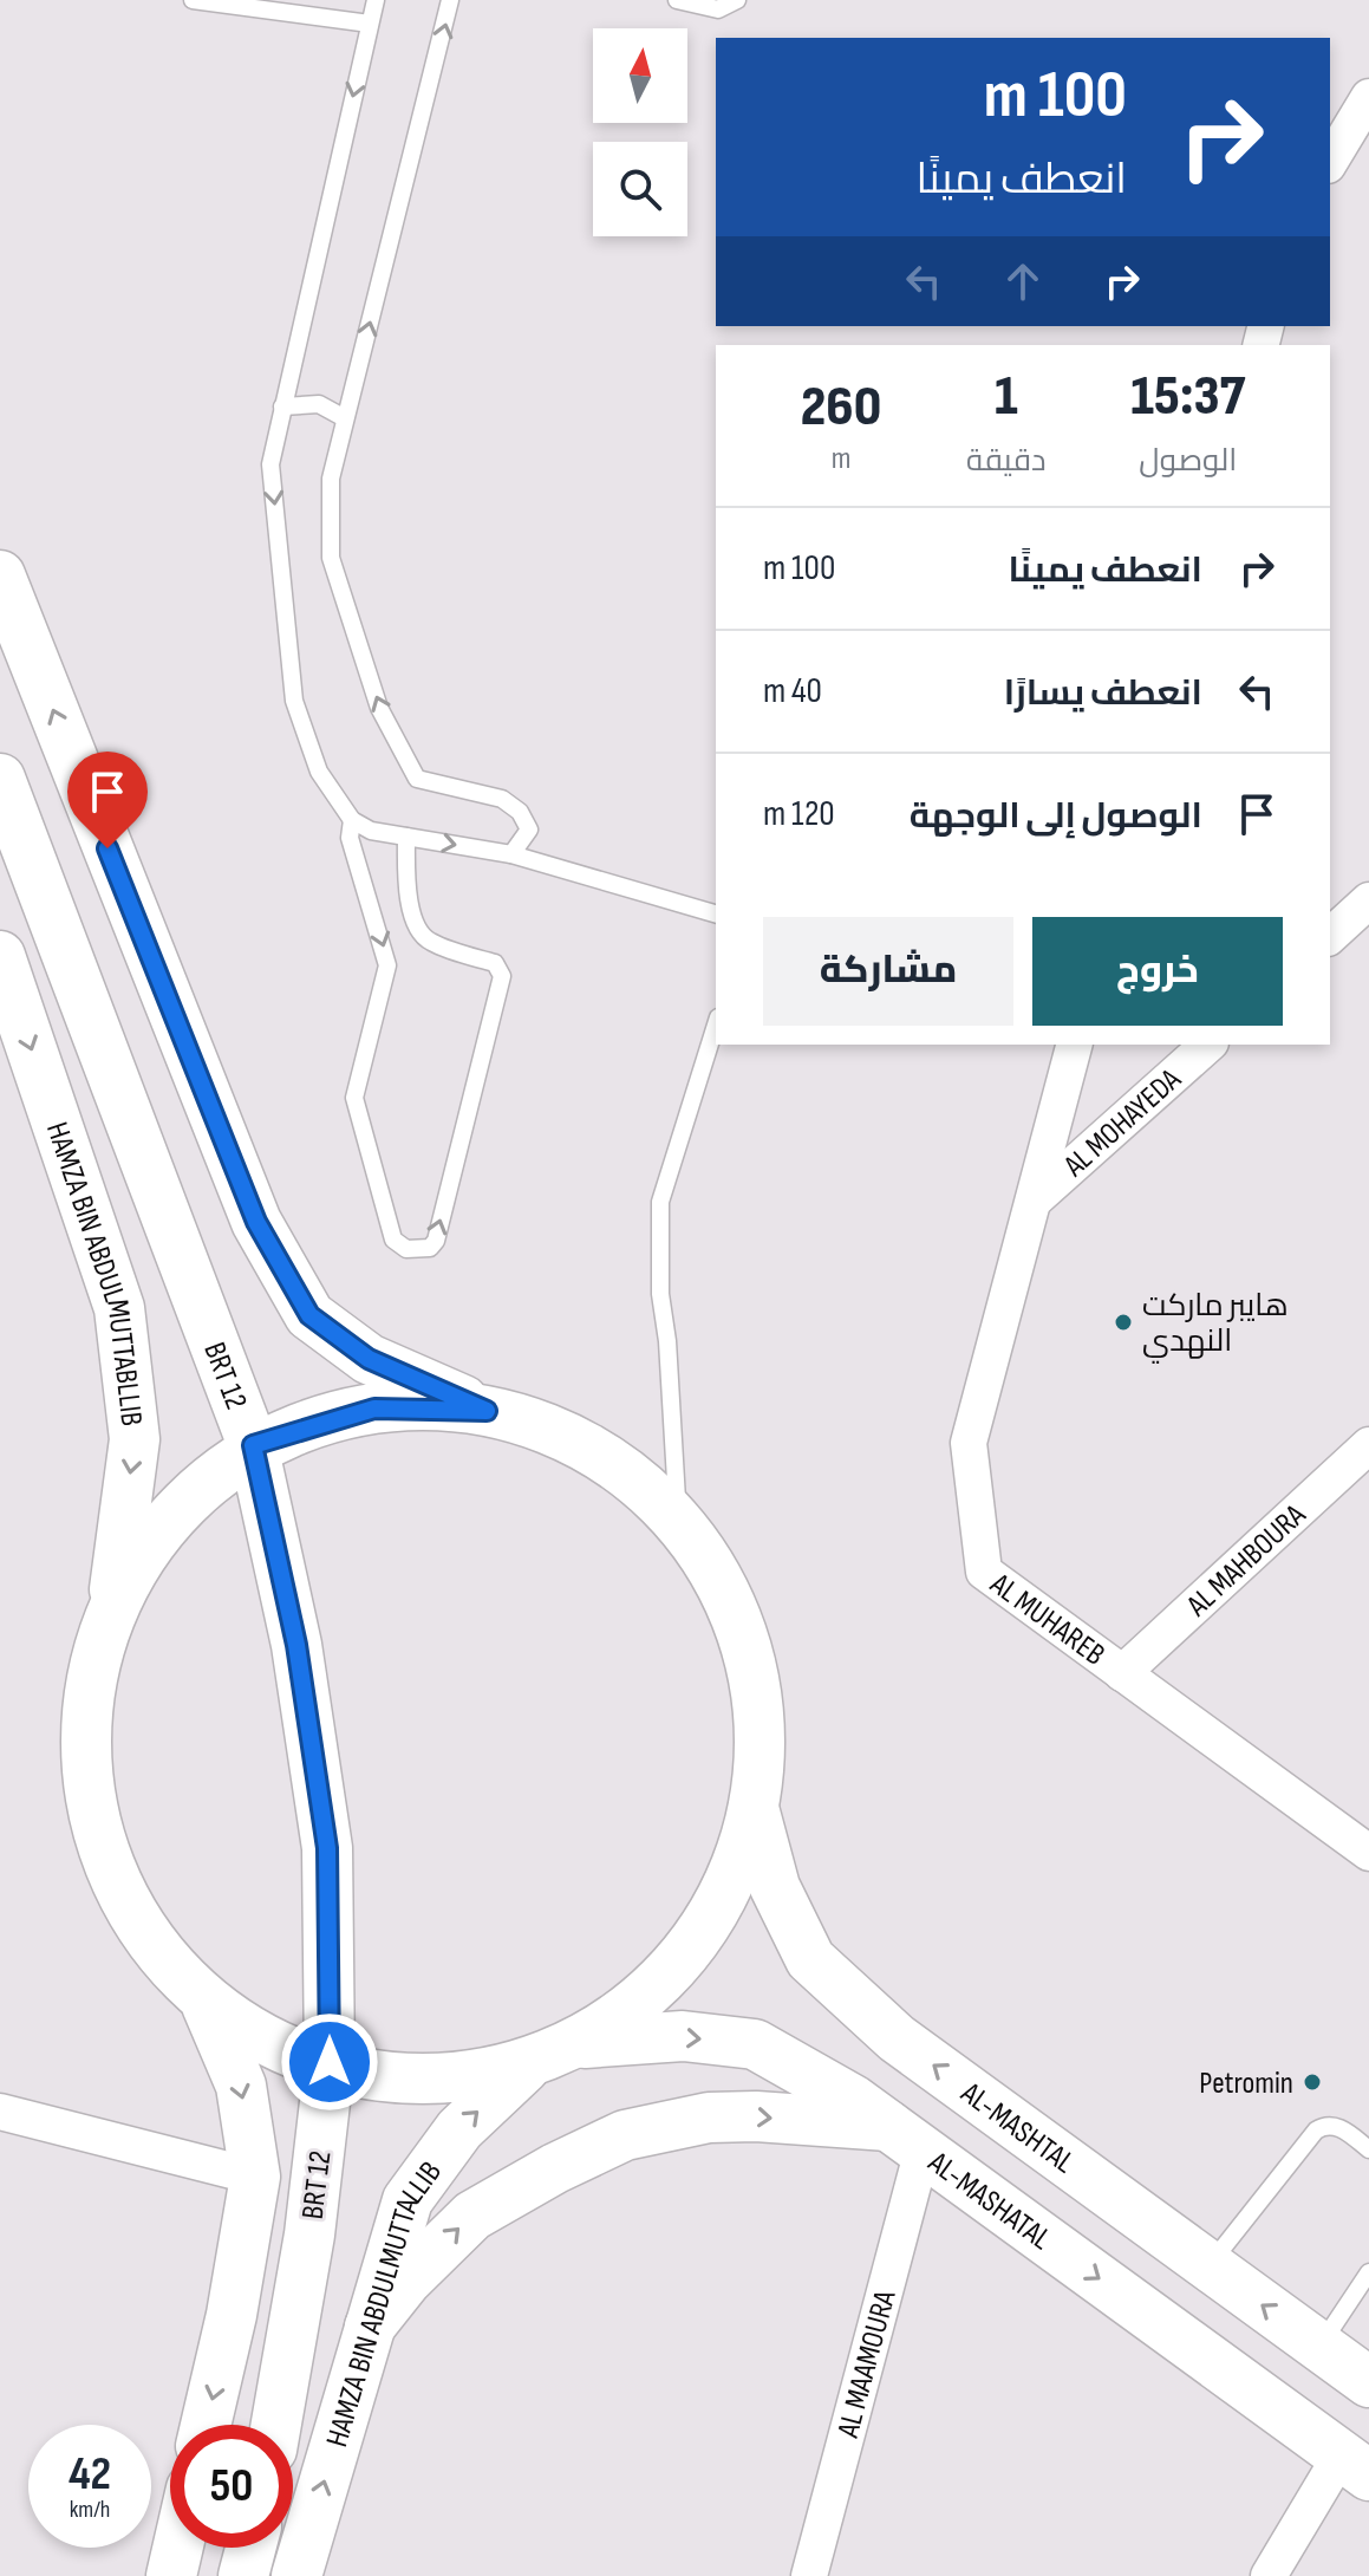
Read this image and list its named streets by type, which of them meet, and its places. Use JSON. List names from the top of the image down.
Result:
{
  "streets": {
    "main road": [
      "HAMZA BIN ABDULMUTTABLLIB",
      "BRT 12",
      "AL-MASHTAL",
      "AL-MASHATAL",
      "HAMZA BIN ABDULMUTTALLIB"
    ],
    "street": [
      "AL MOHAYEDA",
      "AL MAHBOURA",
      "AL MUHAREB",
      "AL MAAMOURA"
    ]
  },
  "crossings": [
    ["AL MOHAYEDA", "AL MUHAREB"],
    ["AL MAHBOURA", "AL MUHAREB"],
    ["AL-MASHATAL", "AL MAAMOURA"]
  ],
  "one_way": ["AL-MASHTAL", "AL-MASHATAL"],
  "places": ["هايبر ماركت النهدي", "Petromin"],
  "north": "top",
  "page": {
    "turn": ["100 m", "انعطف يمينًا"],
    "eta": [
      "15:37",
      "الوصول",
      "1",
      "دقيقة",
      "260",
      "m"
    ],
    "list": [
      {
        "name": "انعطف يمينًا",
        "value": "100 m"
      },
      {
        "name": "انعطف يسارًا",
        "value": "40 m"
      },
      {
        "name": "الوصول إلى الوجهة",
        "value": "120 m"
      }
    ],
    "buttons": ["خروج", "مشاركة"],
    "speed": "42 km/h",
    "limit": "50"
  }
}
